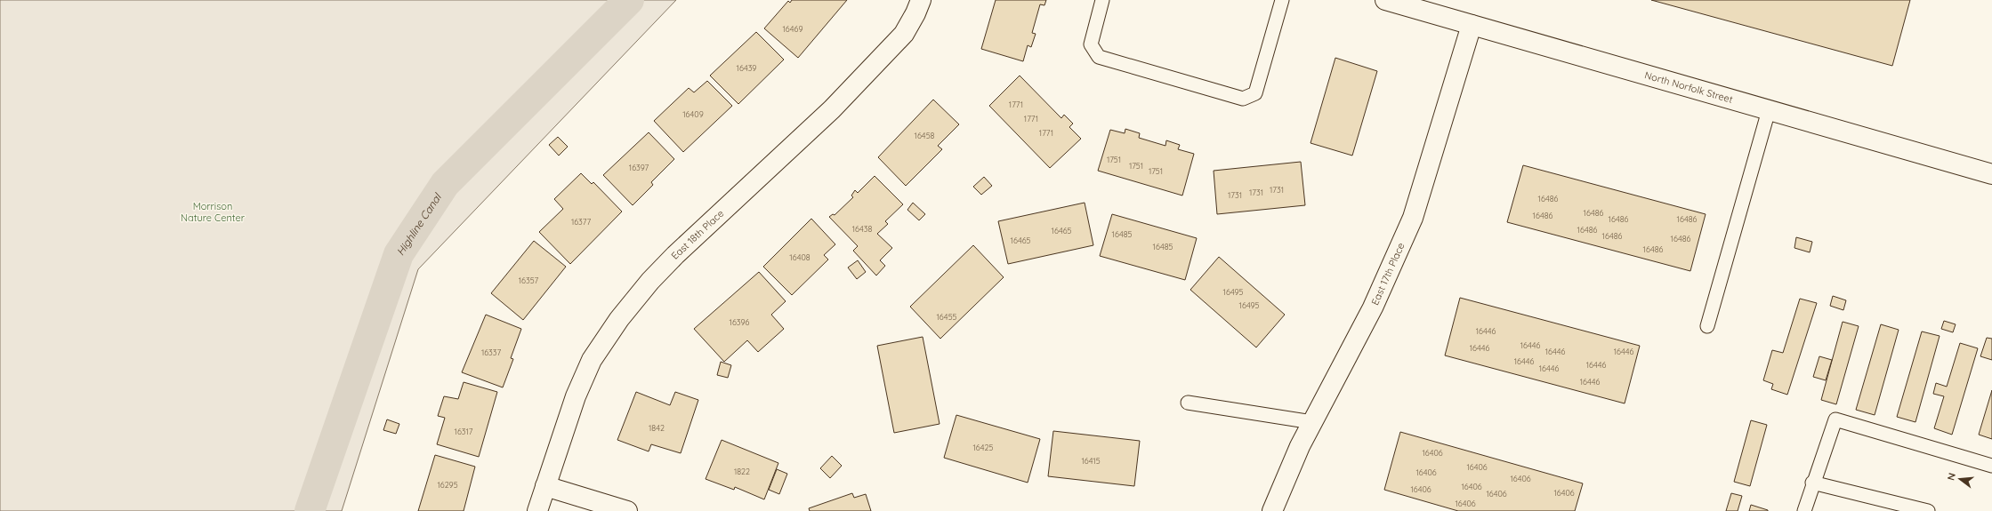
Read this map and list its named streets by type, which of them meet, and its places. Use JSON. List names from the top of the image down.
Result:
{
  "streets": {
    "street": ["North Norfolk Street", "East 18th Place", "East 17th Place"]
  },
  "crossings": [
    ["North Norfolk Street", "East 17th Place"]
  ],
  "water": ["Highline Canal"],
  "parks": ["Morrison Nature Center"],
  "house_numbers": [
    "16469",
    "16439",
    "1771",
    "16409",
    "1771",
    "1771",
    "16458",
    "1751",
    "1751",
    "16397",
    "1751",
    "1731",
    "1731",
    "1731",
    "16486",
    "16486",
    "16486",
    "16486",
    "16486",
    "16377",
    "16438",
    "16486",
    "16465",
    "16485",
    "16486",
    "16486",
    "16465",
    "16485",
    "16486",
    "16408",
    "16357",
    "16495",
    "16495",
    "16455",
    "16396",
    "16446",
    "16446",
    "16446",
    "16446",
    "16446",
    "16337",
    "16446",
    "16446",
    "16446",
    "16446",
    "1842",
    "16317",
    "16425",
    "16406",
    "16415",
    "16406",
    "1822",
    "16406",
    "16406",
    "16295",
    "16406",
    "16406",
    "16406",
    "16406",
    "16406"
  ],
  "north": "left"
}
